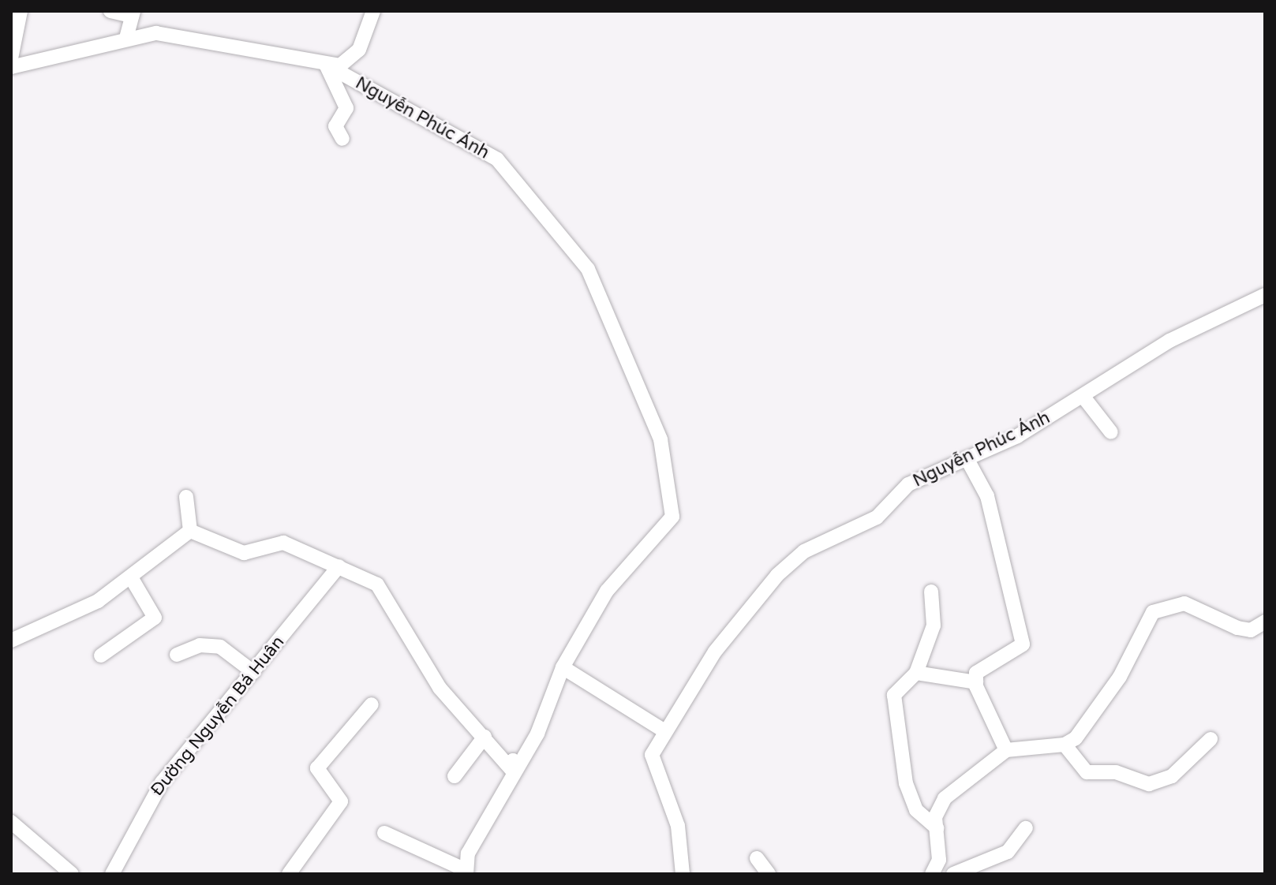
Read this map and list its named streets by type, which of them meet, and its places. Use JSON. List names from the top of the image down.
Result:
{
  "streets": {
    "street": ["Nguyễn Phúc Ánh", "Đường Nguyễn Bá Huân"]
  }
}
